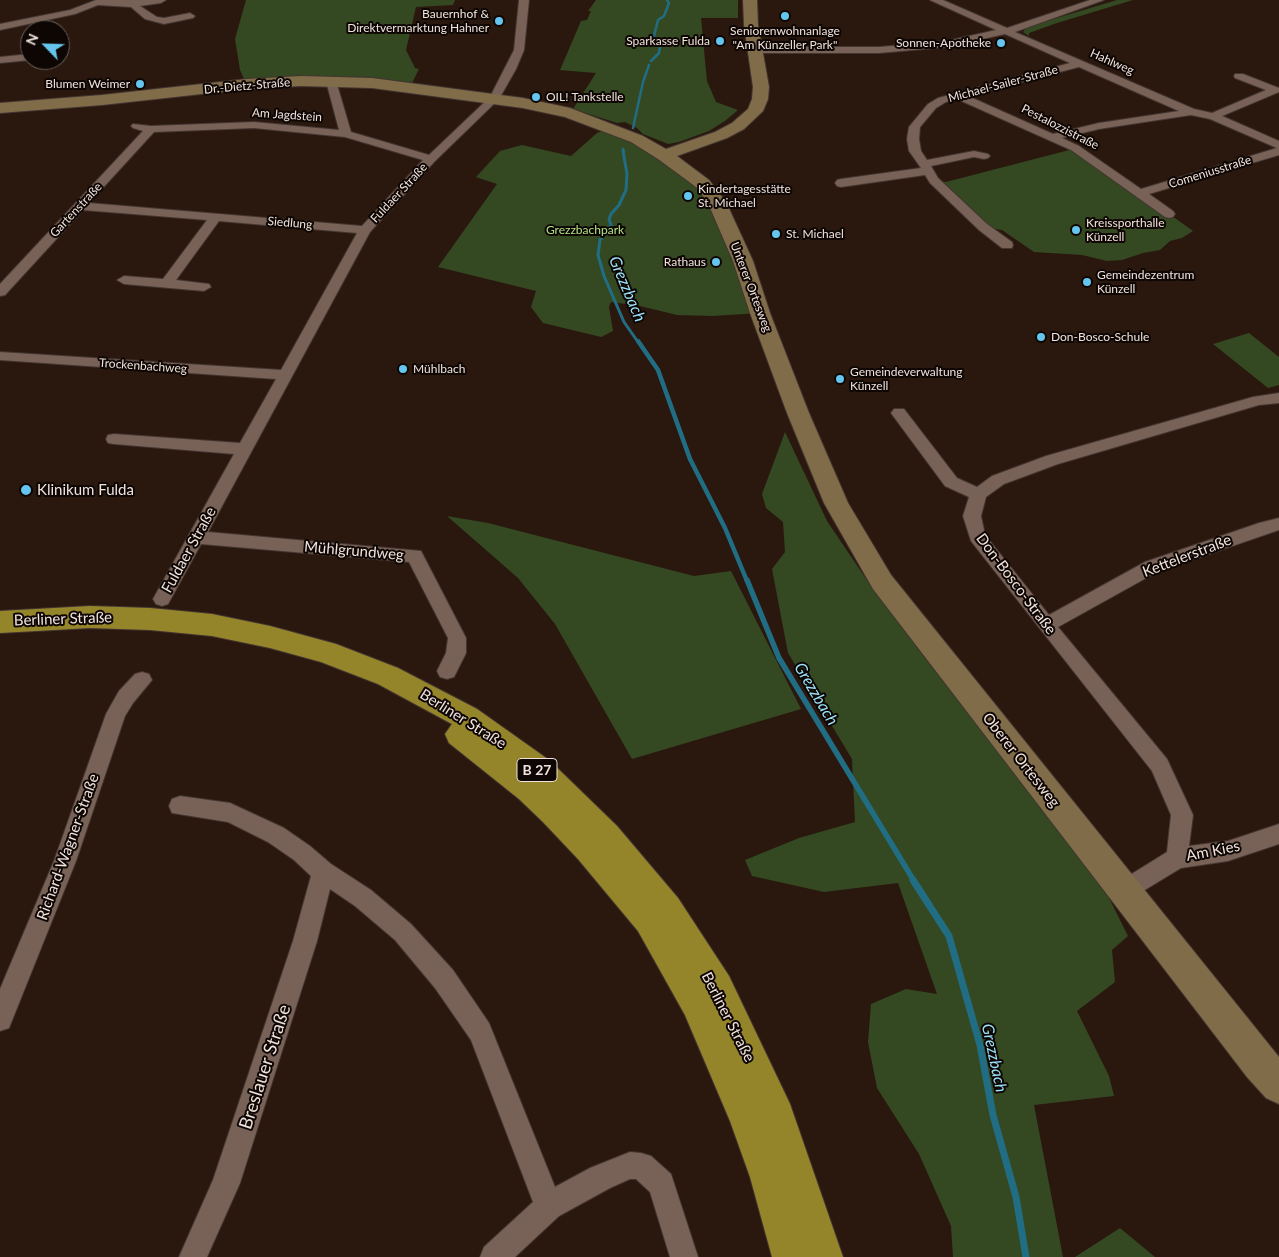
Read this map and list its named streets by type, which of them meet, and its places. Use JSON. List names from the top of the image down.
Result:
{
  "streets": {
    "highway": ["Berliner Straße", "B 27"],
    "main road": ["Dr.-Dietz-Straße", "Unterer Ortesweg", "Oberer Ortesweg"],
    "street": [
      "Hahlweg",
      "Michael-Sailer-Straße",
      "Am Jagdstein",
      "Pestalozzistraße",
      "Comeniusstraße",
      "Fuldaer Straße",
      "Gartenstraße",
      "Siedlung",
      "Trockenbachweg",
      "Mühlgrundweg",
      "Kettelerstraße",
      "Don-Bosco-Straße",
      "Richard-Wagner-Straße",
      "Am Kies",
      "Breslauer Straße"
    ]
  },
  "crossings": [
    ["Hahlweg", "Michael-Sailer-Straße"],
    ["Michael-Sailer-Straße", "Pestalozzistraße"],
    ["Dr.-Dietz-Straße", "Fuldaer Straße"],
    ["Dr.-Dietz-Straße", "Unterer Ortesweg"],
    ["Am Jagdstein", "Fuldaer Straße"],
    ["Am Jagdstein", "Gartenstraße"],
    ["Pestalozzistraße", "Comeniusstraße"],
    ["Fuldaer Straße", "Siedlung"],
    ["Fuldaer Straße", "Unterer Ortesweg"],
    ["Fuldaer Straße", "Trockenbachweg"],
    ["Fuldaer Straße", "Mühlgrundweg"],
    ["Gartenstraße", "Siedlung"],
    ["Unterer Ortesweg", "Oberer Ortesweg"],
    ["Kettelerstraße", "Don-Bosco-Straße"],
    ["Don-Bosco-Straße", "Am Kies"],
    ["Oberer Ortesweg", "Am Kies"]
  ],
  "water": ["Grezzbach"],
  "parks": ["Grezzbachpark"],
  "places": [
    "Seniorenwohnanlage \"Am Künzeller Park\"",
    "Bauernhof & Direktvermarktung Hahner",
    "Sparkasse Fulda",
    "Sonnen-Apotheke",
    "Blumen Weimer",
    "OIL! Tankstelle",
    "Kindertagesstätte St. Michael",
    "Kreissporthalle Künzell",
    "St. Michael",
    "Rathaus",
    "Gemeindezentrum Künzell",
    "Don-Bosco-Schule",
    "Mühlbach",
    "Gemeindeverwaltung Künzell",
    "Klinikum Fulda"
  ],
  "north": "top left"
}
